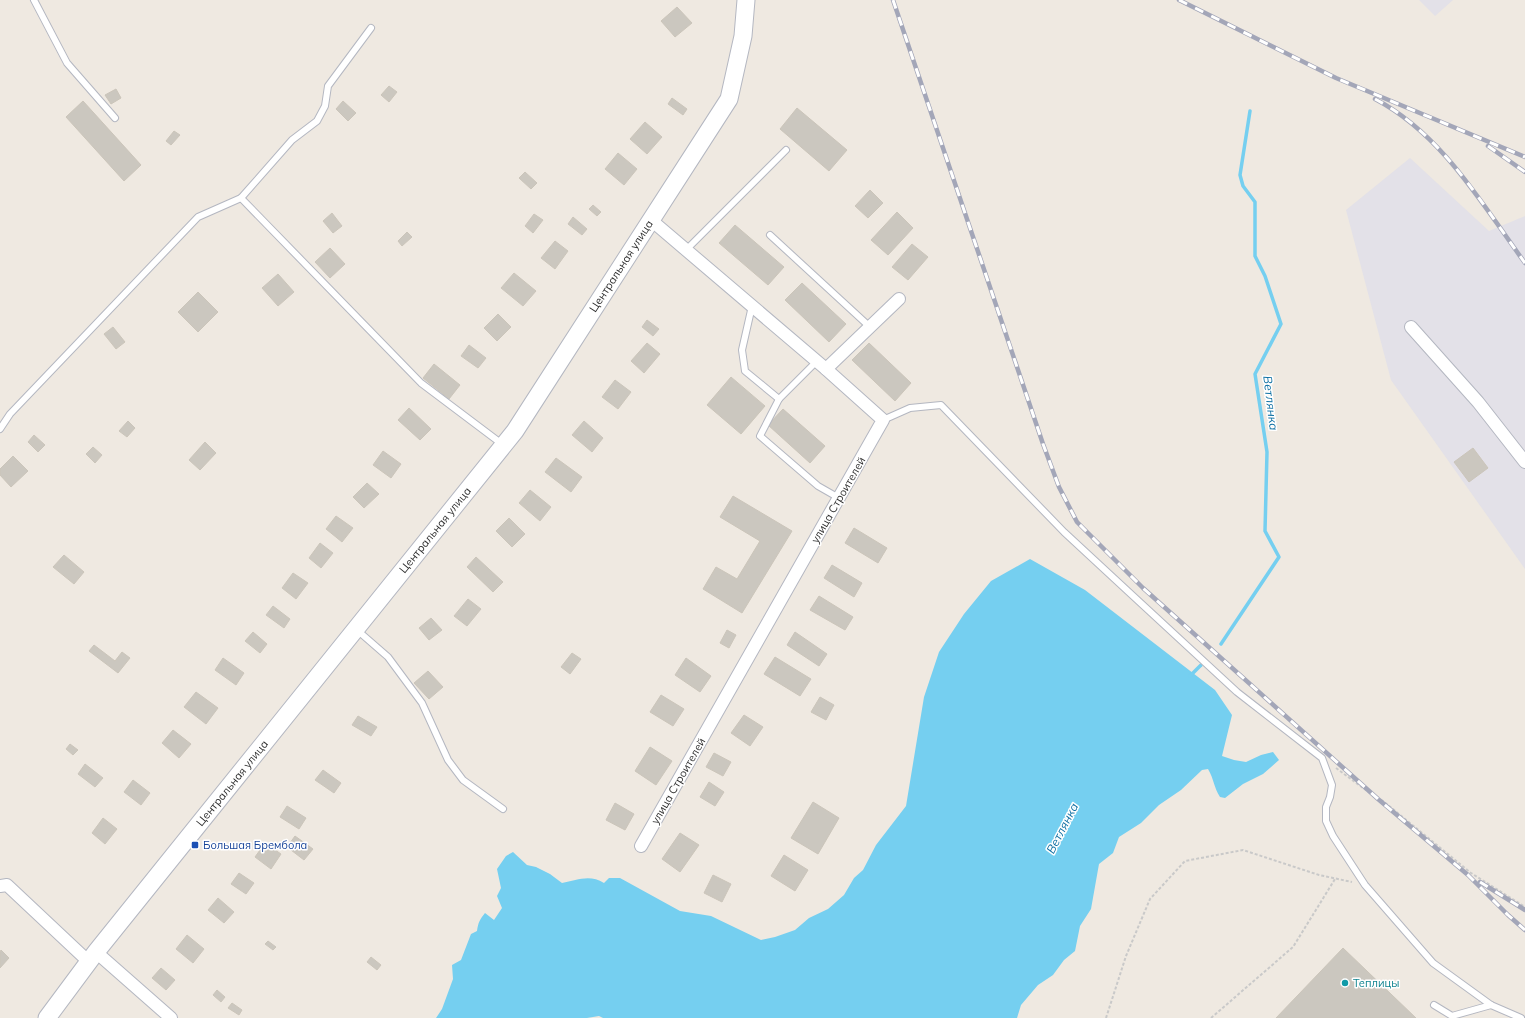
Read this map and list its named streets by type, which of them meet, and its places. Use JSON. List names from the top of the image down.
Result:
{
  "streets": {
    "main road": ["Центральная улица"],
    "street": ["улица Строителей"]
  },
  "water": ["Ветлянка"],
  "places": {
    "transit": ["Большая Брембола"],
    "other": ["Теплицы"]
  }
}
